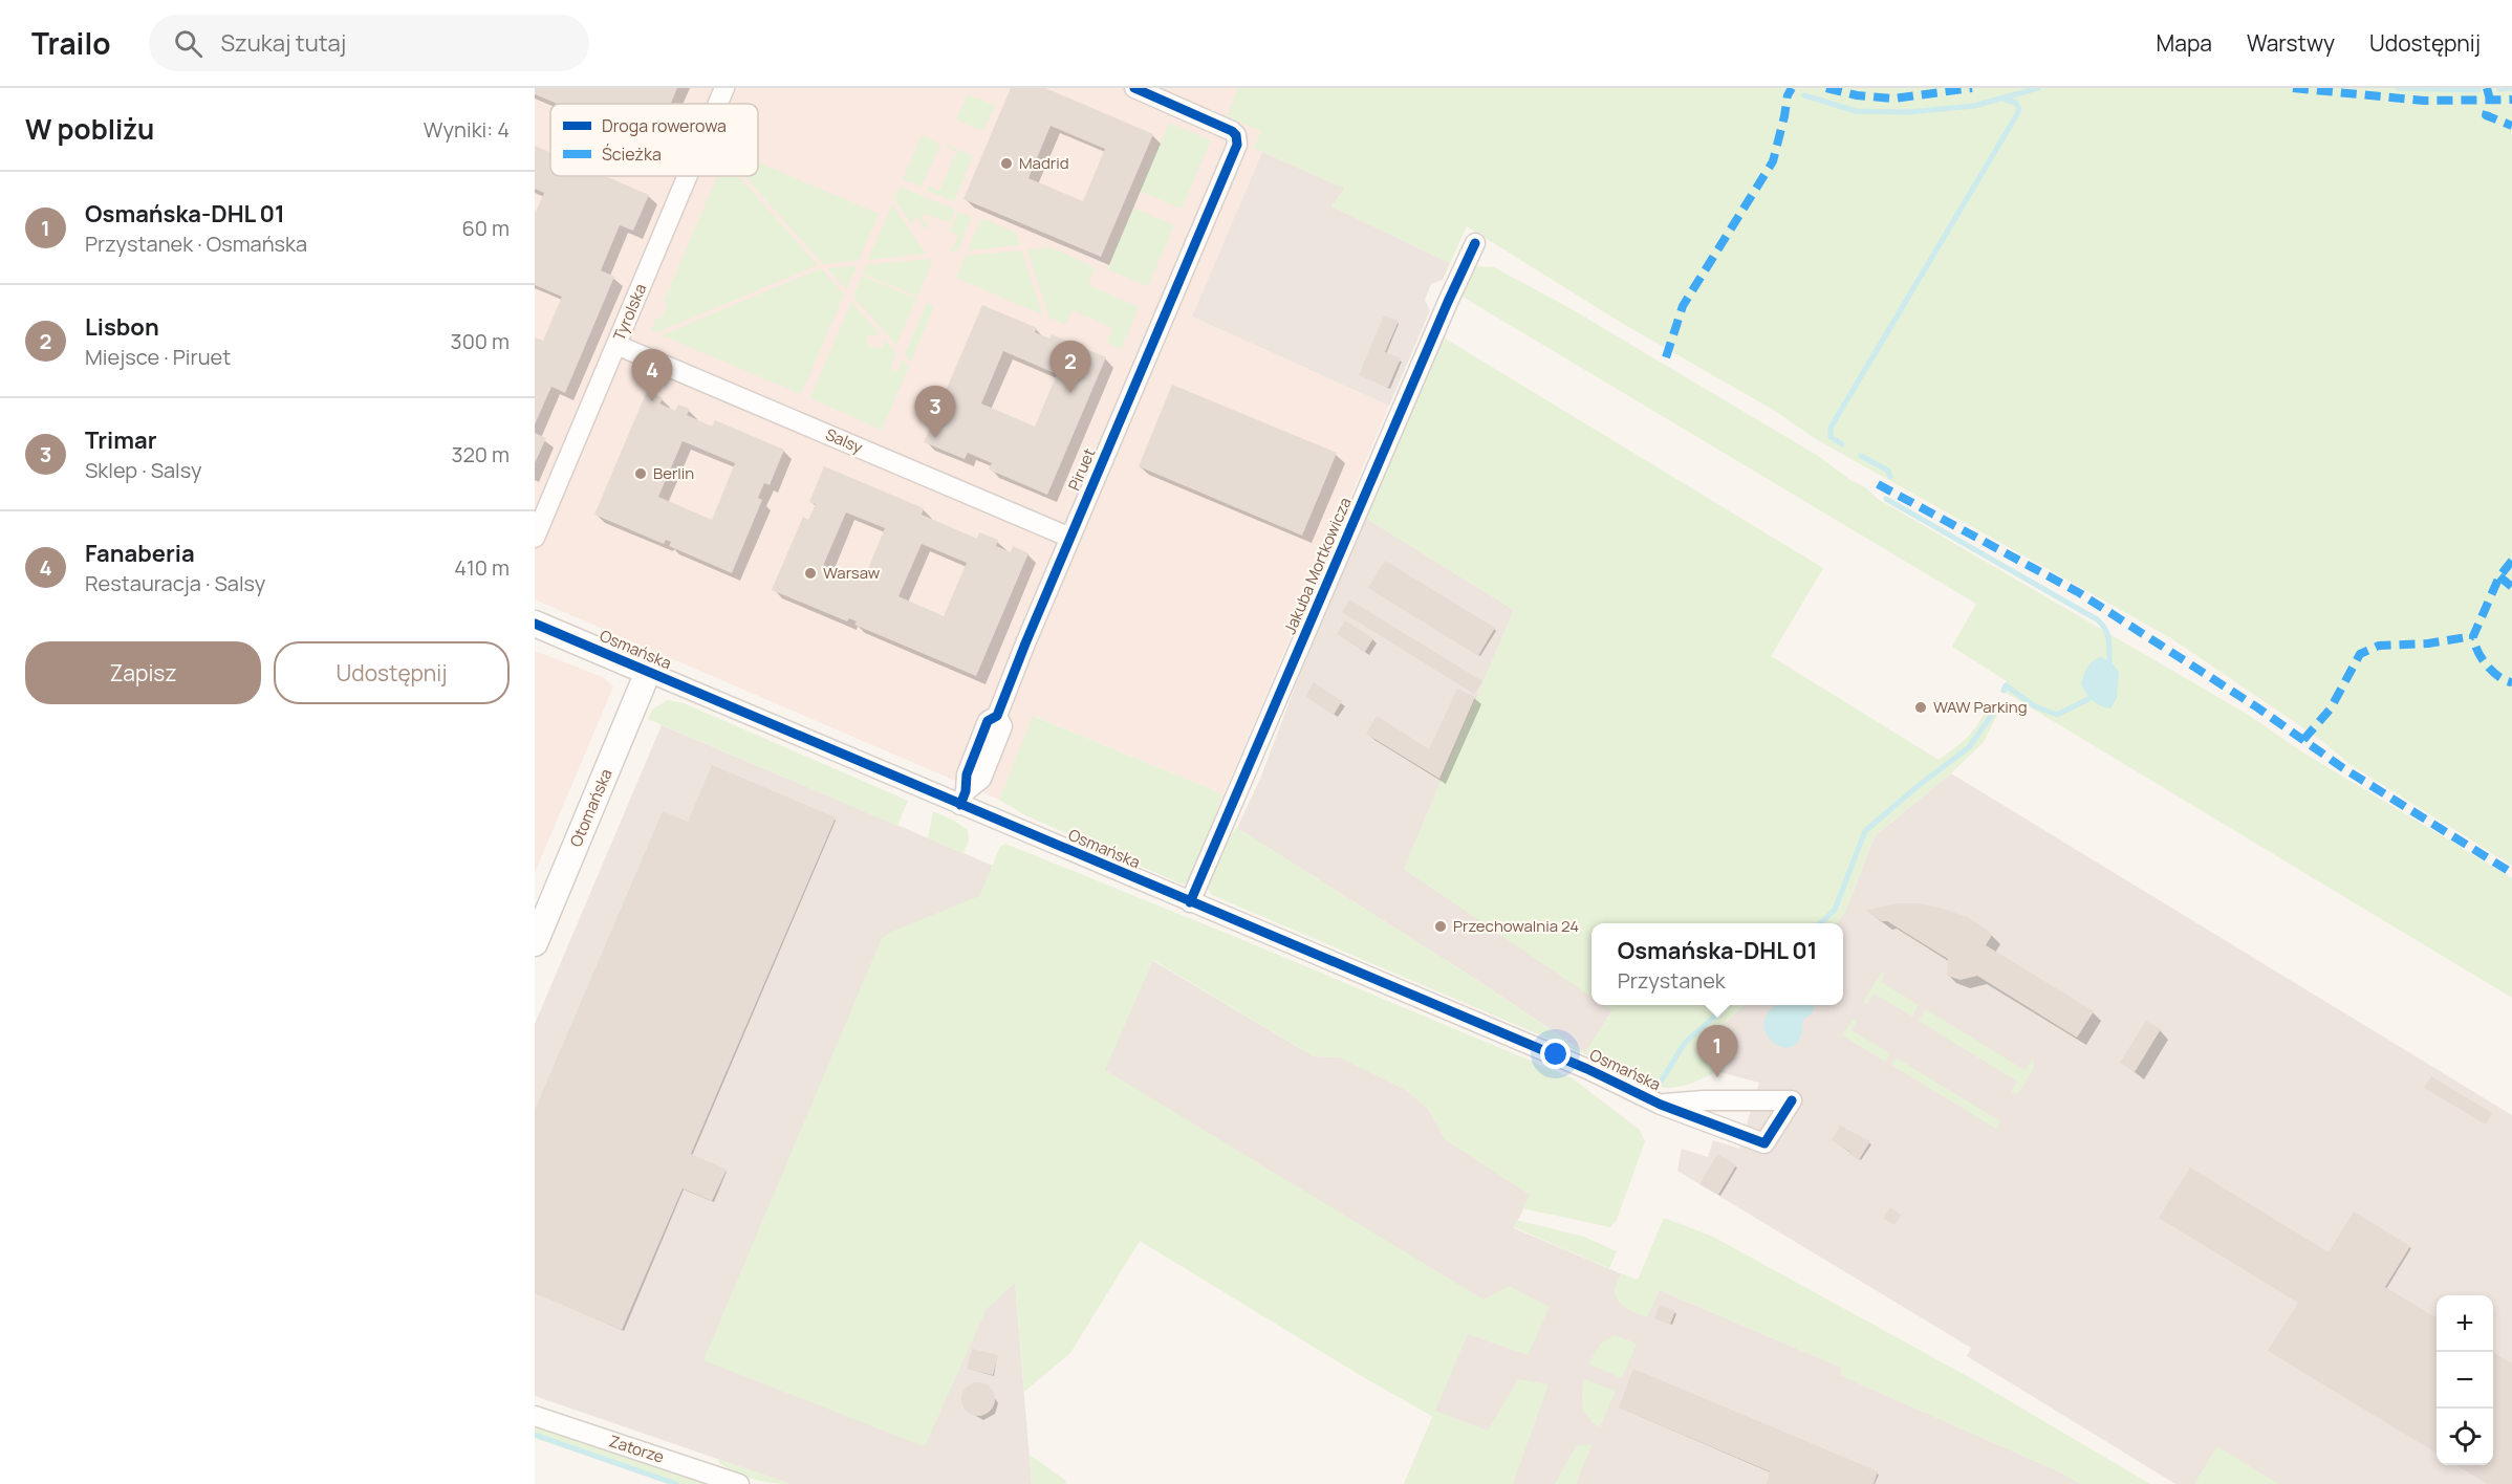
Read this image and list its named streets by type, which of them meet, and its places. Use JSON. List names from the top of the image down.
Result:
{
  "streets": {
    "street": [
      "Tyrolska",
      "Salsy",
      "Piruet",
      "Jakuba Mortkowicza",
      "Osmańska",
      "Otomańska",
      "Zatorze"
    ]
  },
  "crossings": [
    ["Tyrolska", "Salsy"],
    ["Salsy", "Piruet"],
    ["Piruet", "Osmańska"],
    ["Jakuba Mortkowicza", "Osmańska"],
    ["Osmańska", "Otomańska"]
  ],
  "places": [
    "Madrid",
    "Berlin",
    "Warsaw",
    "WAW Parking",
    "Przechowalnia 24"
  ],
  "legend": ["Droga rowerowa", "Ścieżka"],
  "page": {
    "header": "Trailo",
    "search": "Szukaj tutaj",
    "nav": ["Mapa", "Warstwy", "Udostępnij"],
    "heading": ["W pobliżu", "Wyniki: 4"],
    "list": [
      {
        "mark": "1",
        "name": "Osmańska-DHL 01",
        "note": "Przystanek · Osmańska",
        "value": "60 m"
      },
      {
        "mark": "2",
        "name": "Lisbon",
        "note": "Miejsce · Piruet",
        "value": "300 m"
      },
      {
        "mark": "3",
        "name": "Trimar",
        "note": "Sklep · Salsy",
        "value": "320 m"
      },
      {
        "mark": "4",
        "name": "Fanaberia",
        "note": "Restauracja · Salsy",
        "value": "410 m"
      }
    ],
    "pins": [
      "2",
      "4",
      "3",
      "1"
    ],
    "buttons": ["Zapisz", "Udostępnij"],
    "popup": ["Osmańska-DHL 01", "Przystanek"],
    "map_buttons": ["+", "−"]
  }
}
